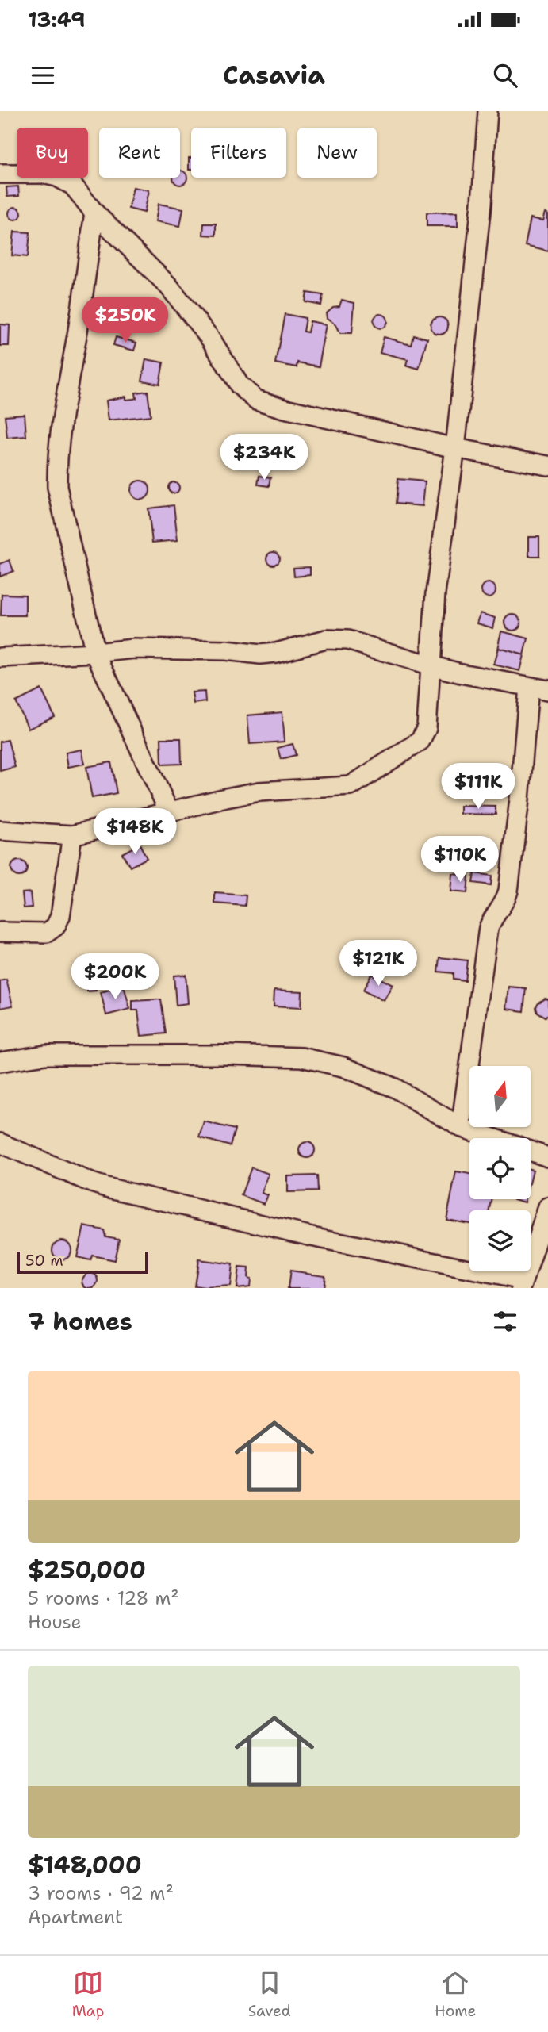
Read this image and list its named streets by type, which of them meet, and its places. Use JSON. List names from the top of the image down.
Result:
{
  "scale_bar": "50 m",
  "north": "top",
  "page": {
    "status": "13:49",
    "header": "Casavia",
    "chip": [
      "Buy",
      "Rent",
      "Filters",
      "New"
    ],
    "price": [
      "$250K",
      "$234K",
      "$111K",
      "$148K",
      "$110K",
      "$121K",
      "$200K"
    ],
    "scale": "50 m",
    "heading": "7 homes",
    "list": [
      {
        "name": "$250,000",
        "note": "5 rooms · 128 m² · House"
      },
      {
        "name": "$148,000",
        "note": "3 rooms · 92 m² · Apartment"
      }
    ],
    "tabs": ["Map", "Saved", "Home"]
  }
}
